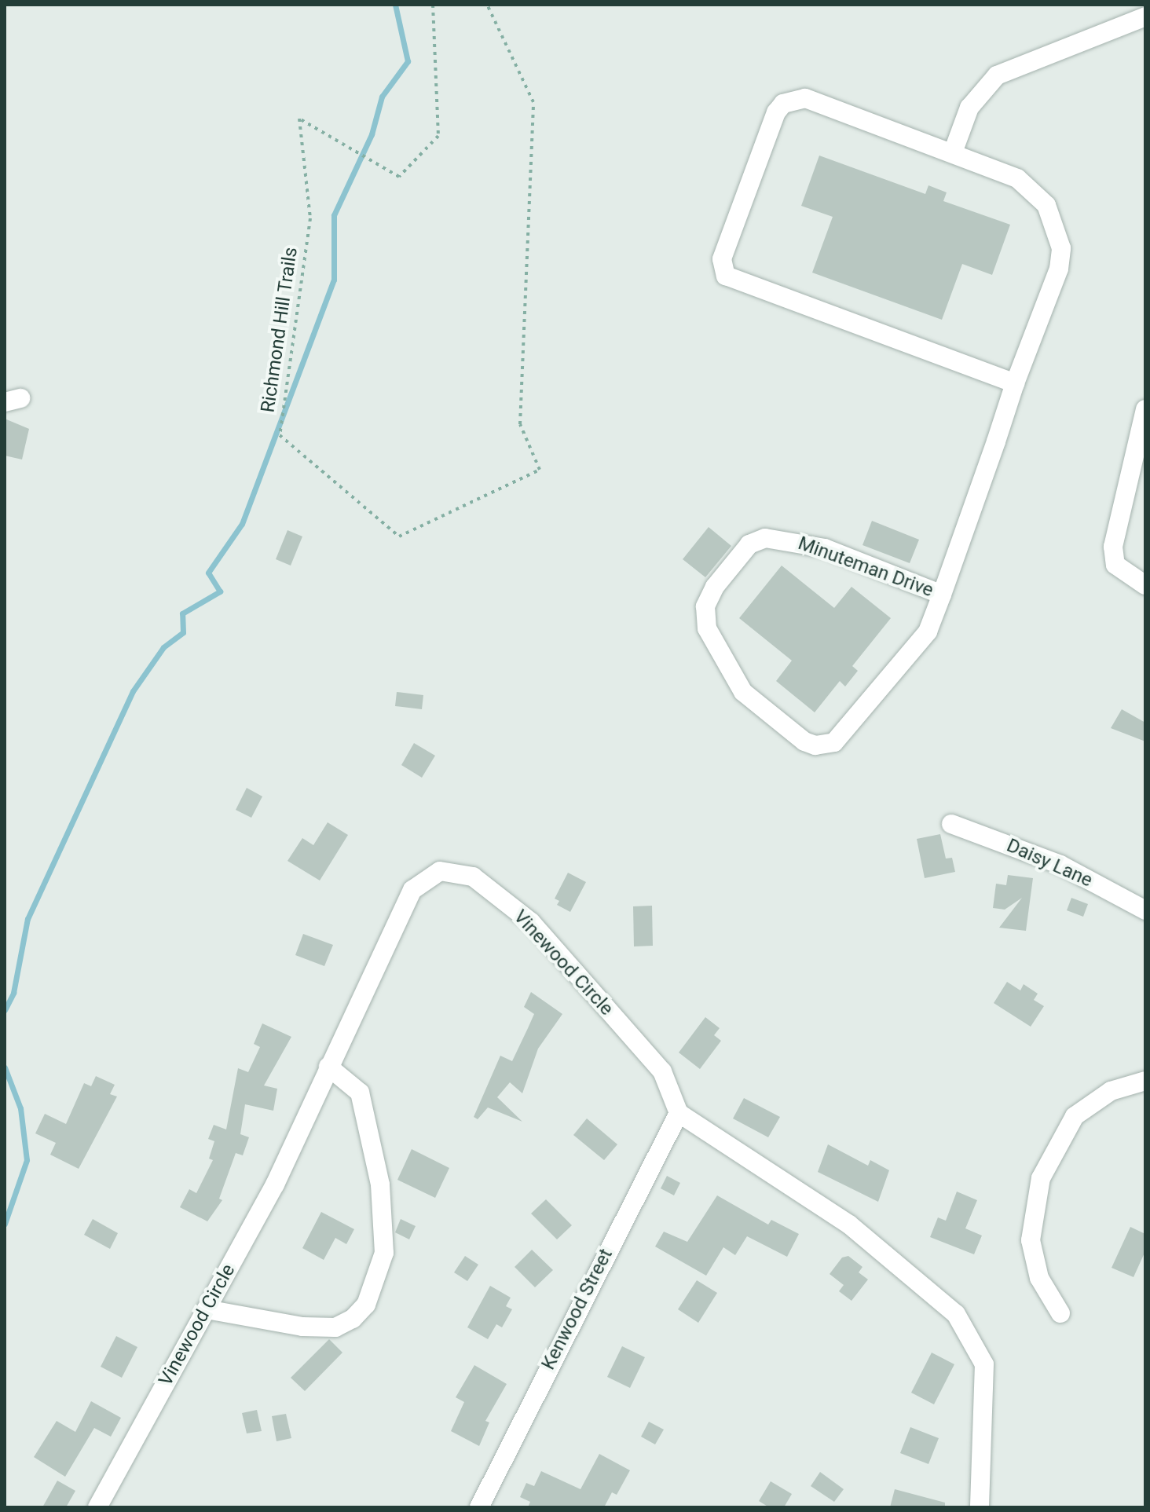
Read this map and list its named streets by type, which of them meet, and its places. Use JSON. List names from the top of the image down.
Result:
{
  "streets": {
    "street": [
      "Minuteman Drive",
      "Daisy Lane",
      "Vinewood Circle",
      "Kenwood Street"
    ],
    "path": ["Richmond Hill Trails"]
  },
  "crossings": [
    ["Vinewood Circle", "Kenwood Street"]
  ]
}
